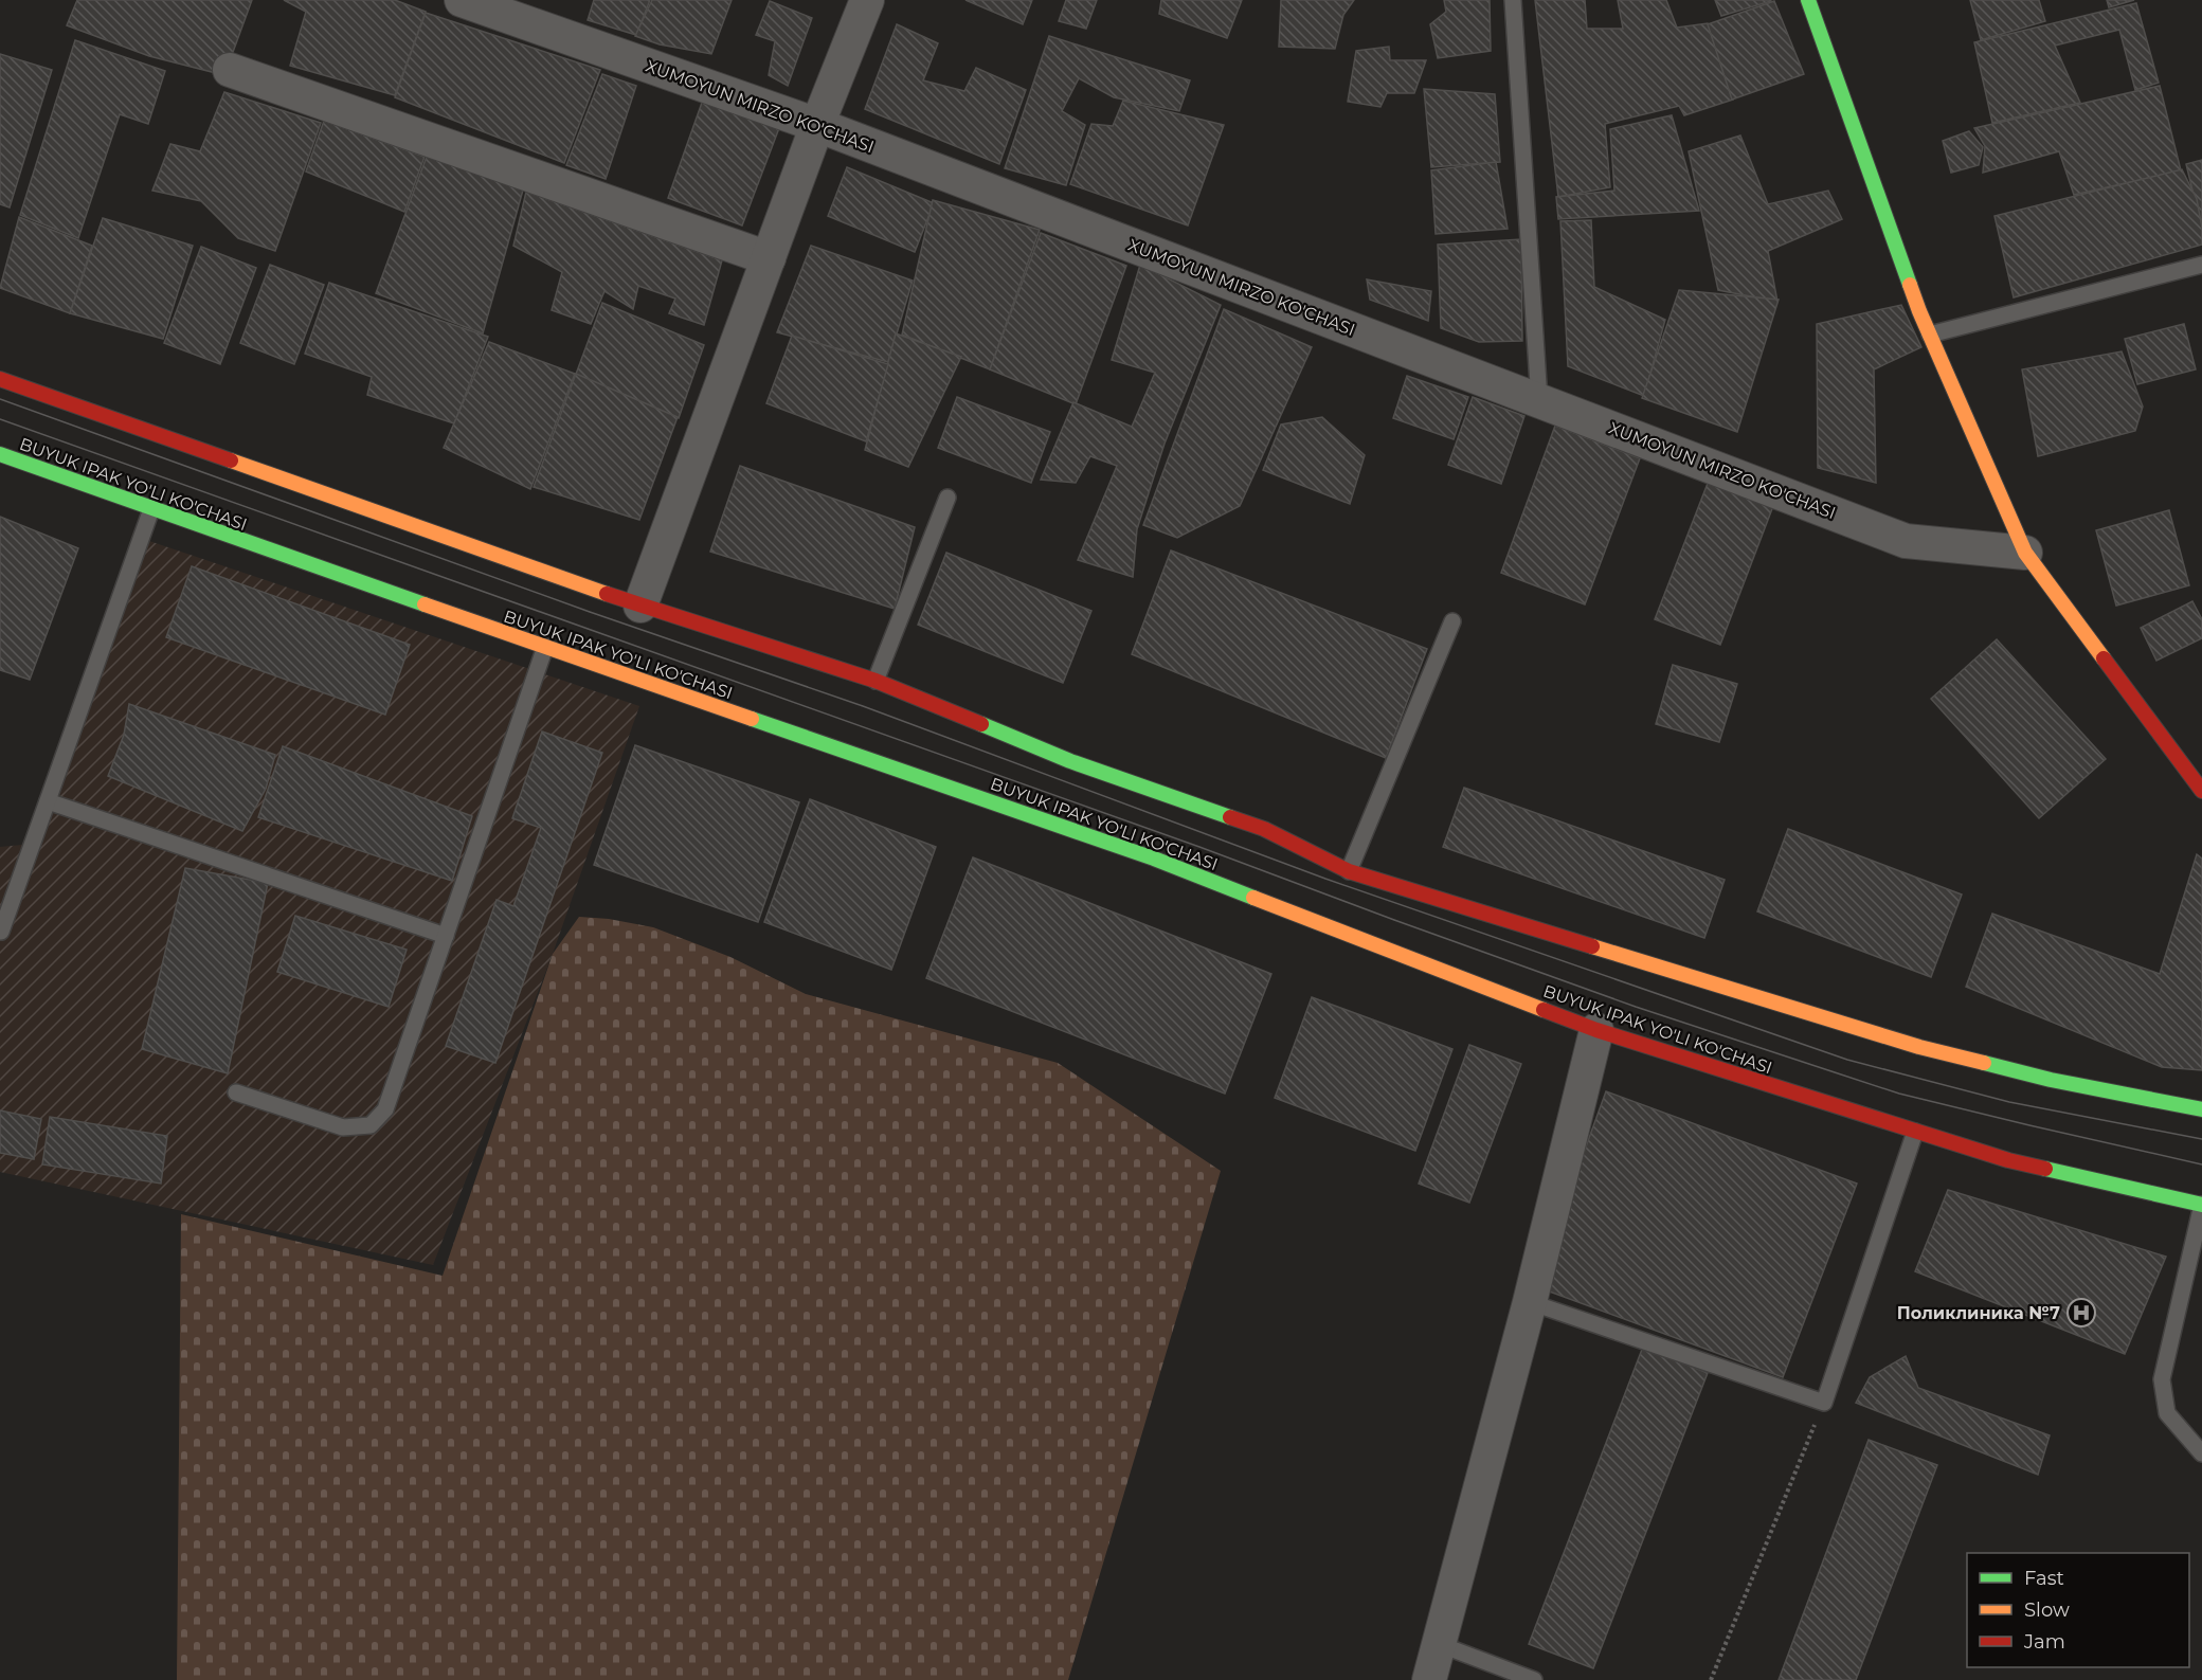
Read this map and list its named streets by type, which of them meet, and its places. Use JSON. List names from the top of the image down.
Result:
{
  "streets": {
    "main road": ["BUYUK IPAK YO'LI KO'CHASI"],
    "street": ["XUMOYUN MIRZO KO'CHASI"]
  },
  "places": {
    "hospital": ["Поликлиника №7"]
  },
  "legend": ["Fast", "Slow", "Jam"]
}
